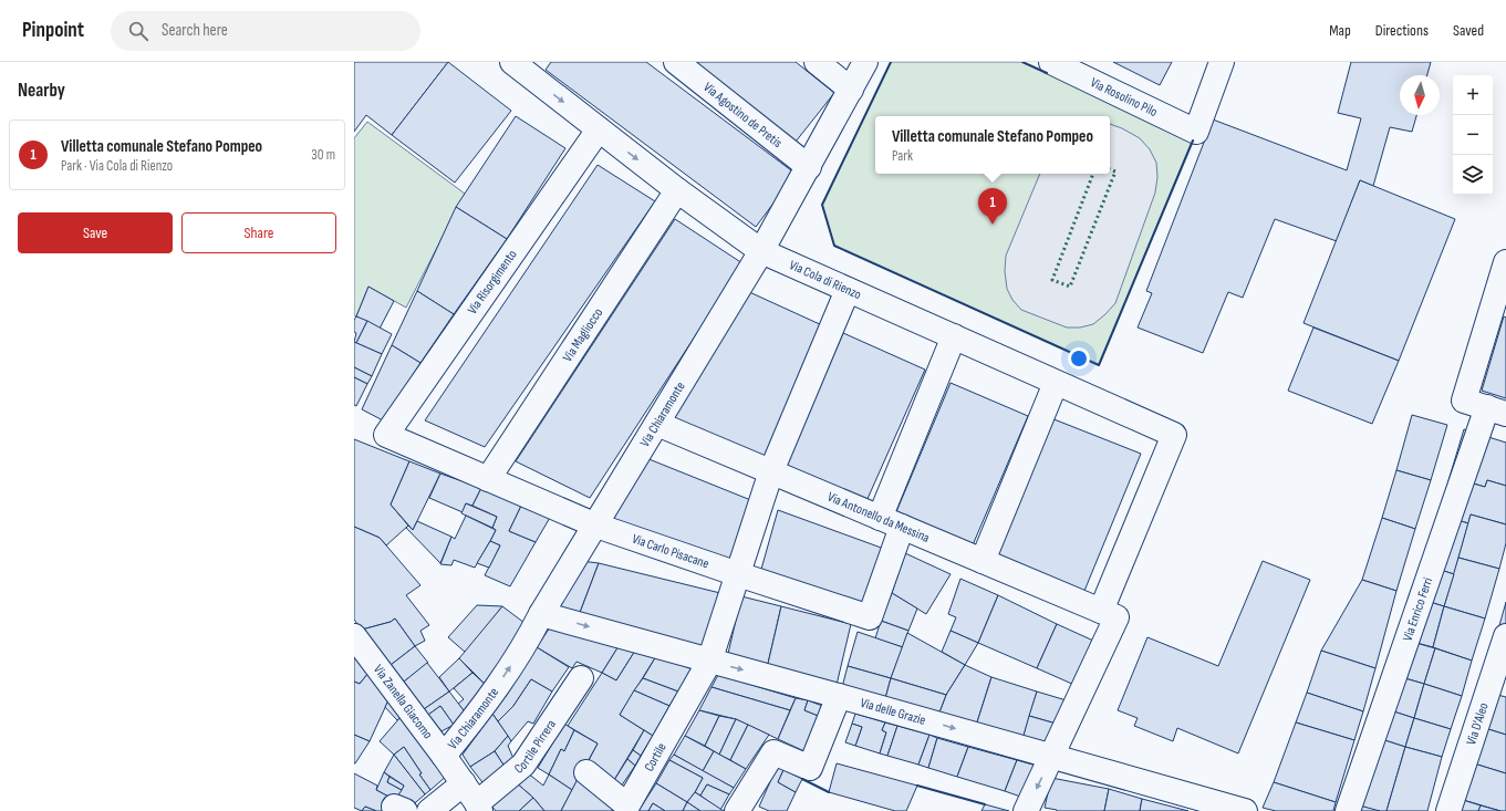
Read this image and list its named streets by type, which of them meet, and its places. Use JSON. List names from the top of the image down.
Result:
{
  "streets": {
    "street": [
      "Via Rosolino Pilo",
      "Via Agostino de Pretis",
      "Via Cola di Rienzo",
      "Via Risorgimento",
      "Via Magliocco",
      "Via Chiaramonte",
      "Via Antonello da Messina",
      "Via Carlo Pisacane",
      "Via Enrico Ferri",
      "Via Zanella Giacomo",
      "Via delle Grazie",
      "Via D'Aleo",
      "Cortile Pirrera",
      "Cortile"
    ]
  },
  "crossings": [
    ["Via Agostino de Pretis", "Via Chiaramonte"],
    ["Via Cola di Rienzo", "Via Risorgimento"],
    ["Via Cola di Rienzo", "Via Magliocco"],
    ["Via Cola di Rienzo", "Via Chiaramonte"],
    ["Via Cola di Rienzo", "Via Antonello da Messina"],
    ["Via Risorgimento", "Via Carlo Pisacane"],
    ["Via Magliocco", "Via Carlo Pisacane"],
    ["Via Chiaramonte", "Via Antonello da Messina"],
    ["Via Chiaramonte", "Via Carlo Pisacane"],
    ["Via Chiaramonte", "Via Zanella Giacomo"],
    ["Via Chiaramonte", "Via delle Grazie"],
    ["Via Antonello da Messina", "Via Carlo Pisacane"],
    ["Via Antonello da Messina", "Via delle Grazie"],
    ["Via Zanella Giacomo", "Cortile Pirrera"],
    ["Via delle Grazie", "Cortile"]
  ],
  "one_way": ["Via delle Grazie"],
  "north": "bottom",
  "page": {
    "header": "Pinpoint",
    "search": "Search here",
    "nav": ["Map", "Directions", "Saved"],
    "heading": "Nearby",
    "map_buttons": ["+", "−"],
    "popup": ["Villetta comunale Stefano Pompeo", "Park"],
    "list": [
      {
        "mark": "1",
        "name": "Villetta comunale Stefano Pompeo",
        "note": "Park · Via Cola di Rienzo",
        "value": "30 m"
      }
    ],
    "pins": "1",
    "buttons": ["Save", "Share"]
  }
}
